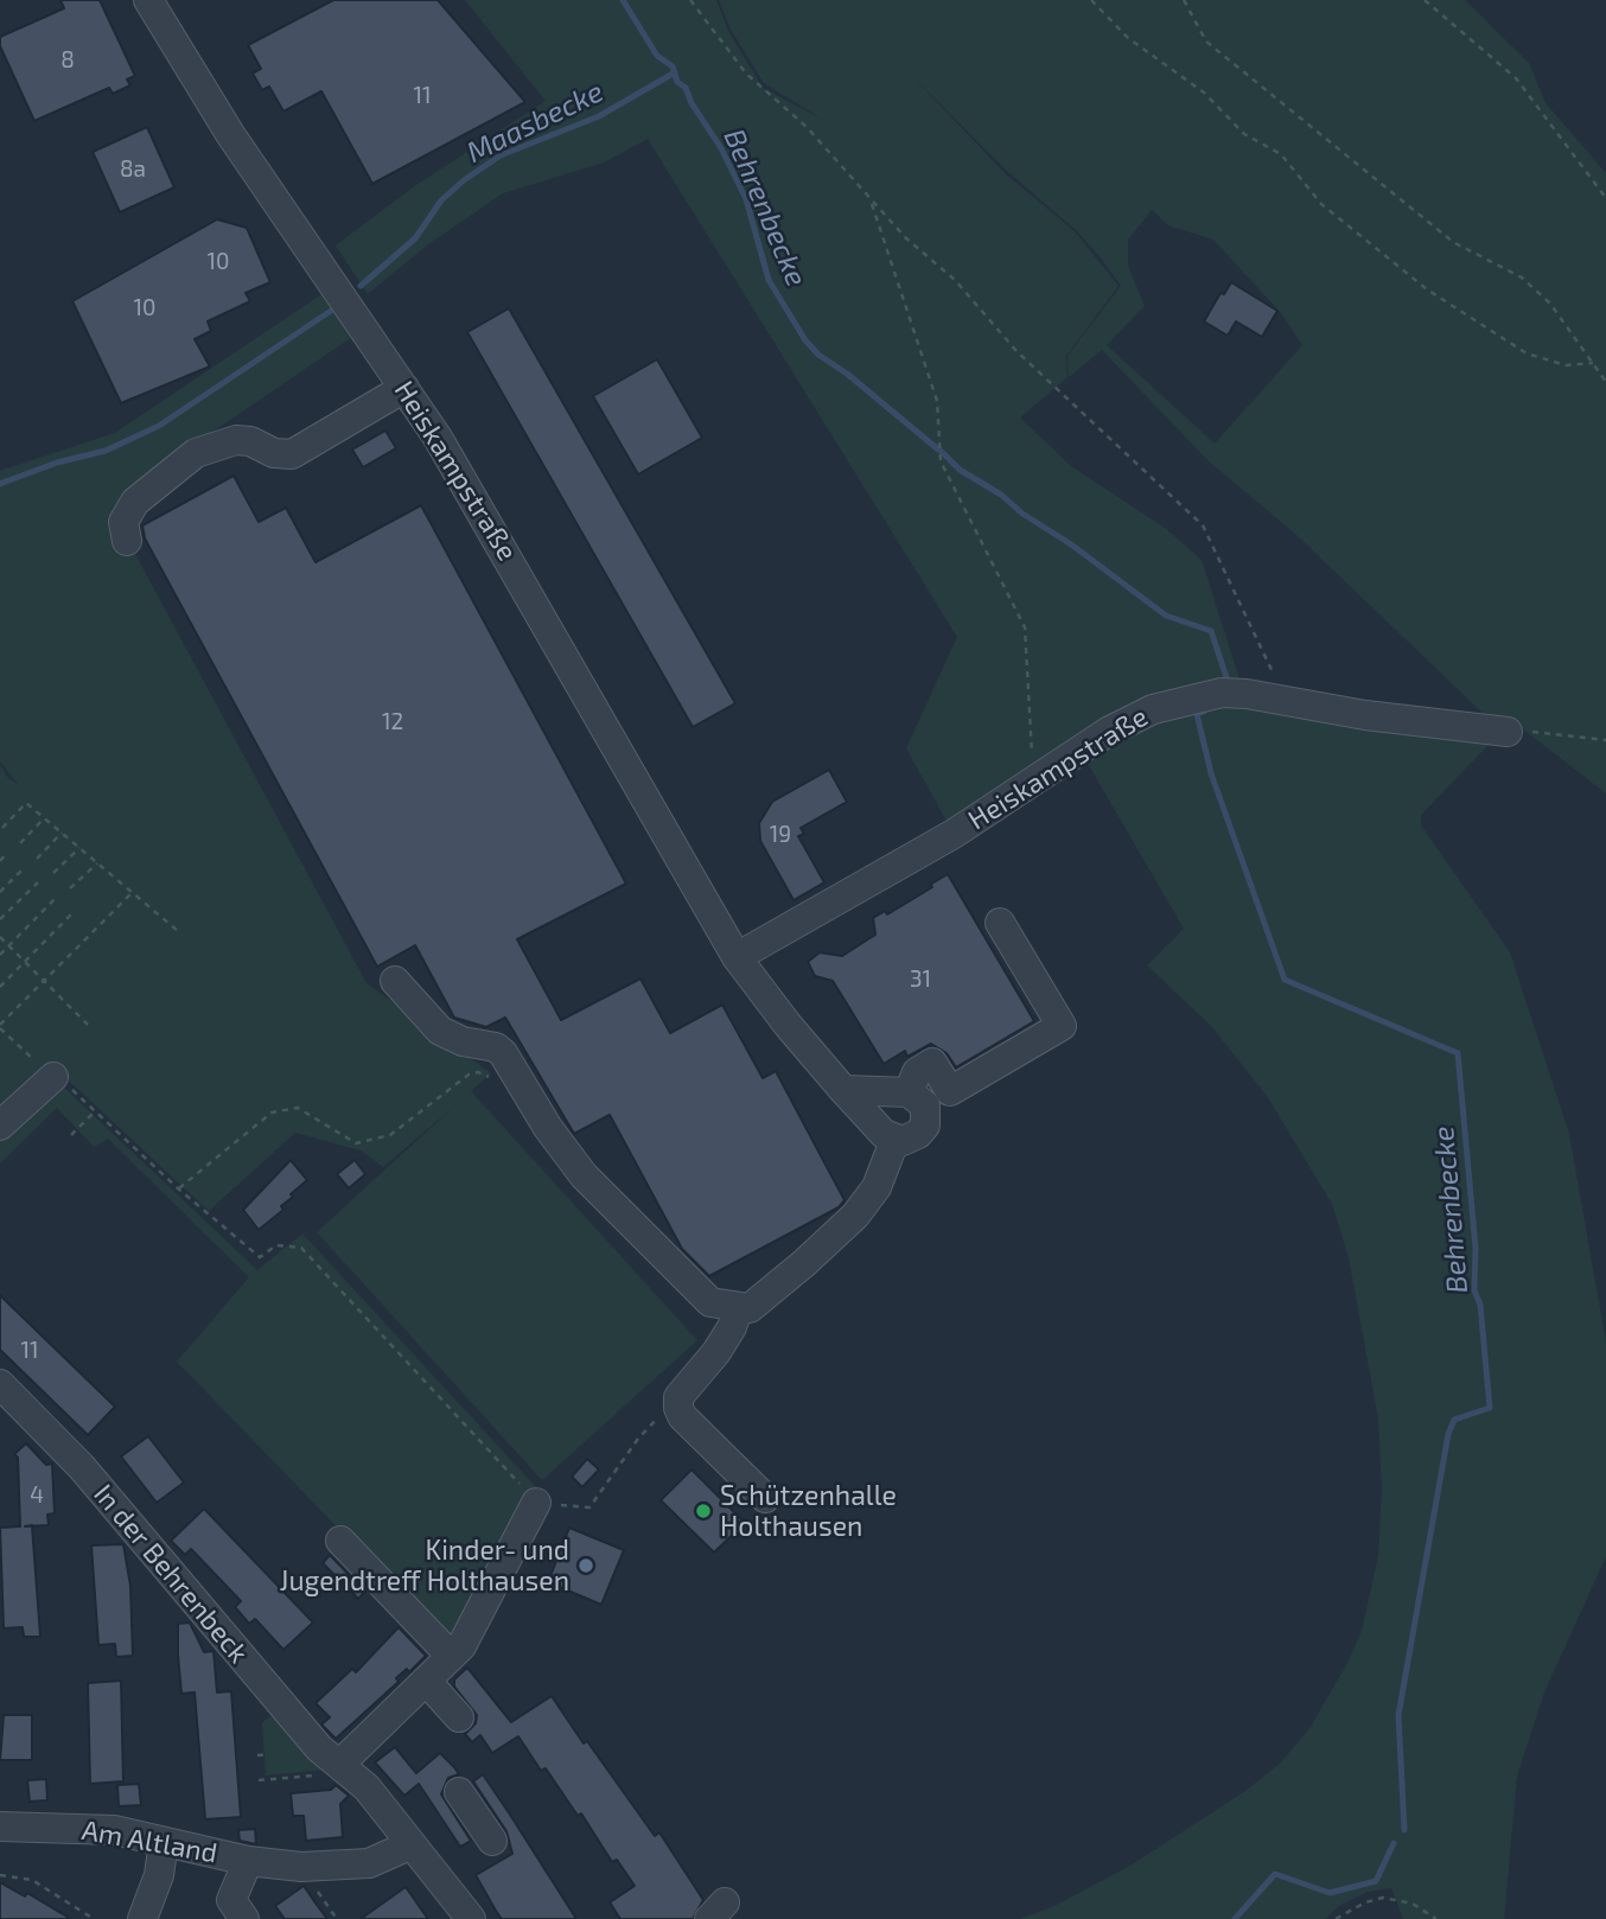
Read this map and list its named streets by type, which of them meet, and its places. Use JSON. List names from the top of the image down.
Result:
{
  "streets": {
    "street": ["Heiskampstraße", "In der Behrenbeck", "Am Altland"]
  },
  "crossings": [
    ["In der Behrenbeck", "Am Altland"]
  ],
  "water": ["Maasbecke", "Behrenbecke"],
  "places": ["Schützenhalle Holthausen", "Kinder- und Jugendtreff Holthausen"],
  "house_numbers": [
    "8",
    "11",
    "8a",
    "10",
    "10",
    "12",
    "19",
    "31",
    "11",
    "4"
  ]
}
